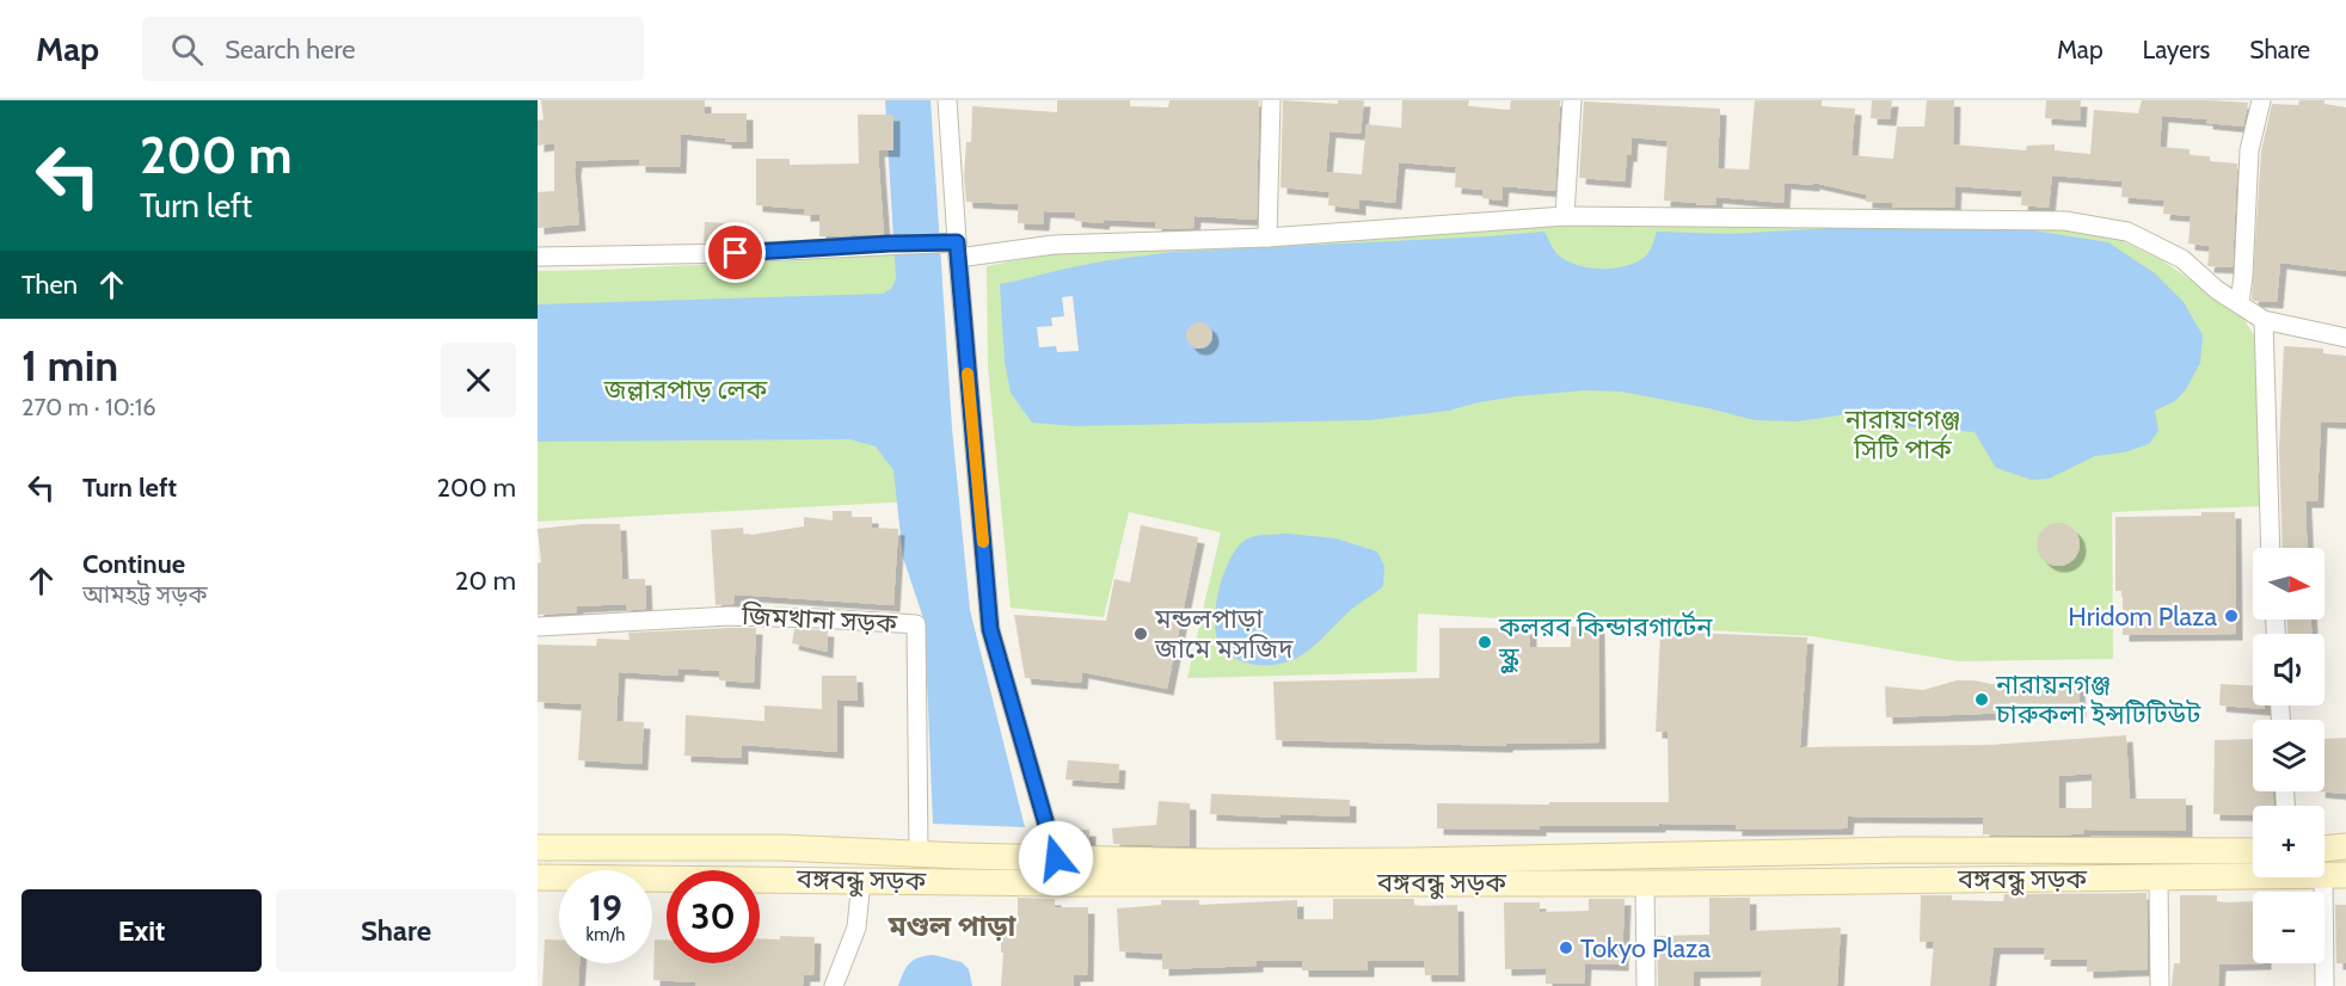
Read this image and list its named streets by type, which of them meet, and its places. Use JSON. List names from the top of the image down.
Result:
{
  "streets": {
    "main road": ["বঙ্গবন্ধু সড়ক"],
    "street": ["জিমখানা সড়ক"]
  },
  "crossings": [
    ["জিমখানা সড়ক", "বঙ্গবন্ধু সড়ক"]
  ],
  "districts": ["মণ্ডল পাড়া"],
  "parks": ["জল্লারপাড় লেক", "নারায়ণগঞ্জ সিটি পার্ক"],
  "places": [
    "Hridom Plaza",
    "মন্ডলপাড়া জামে মসজিদ",
    "কলরব কিন্ডারগার্টেন স্কুল",
    "নারায়নগঞ্জ চারুকলা ইন্সটিটিউট",
    "Tokyo Plaza"
  ],
  "north": "right",
  "page": {
    "header": "Map",
    "search": "Search here",
    "nav": ["Map", "Layers", "Share"],
    "turn": ["200 m", "Turn left"],
    "then": "Then",
    "heading": ["1 min", "270 m · 10:16"],
    "list": [
      {
        "name": "Turn left",
        "value": "200 m"
      },
      {
        "name": "Continue",
        "note": "আমহট্ট সড়ক",
        "value": "20 m"
      }
    ],
    "map_buttons": ["+", "−"],
    "speed": "19 km/h",
    "limit": "30",
    "buttons": ["Exit", "Share"]
  }
}
